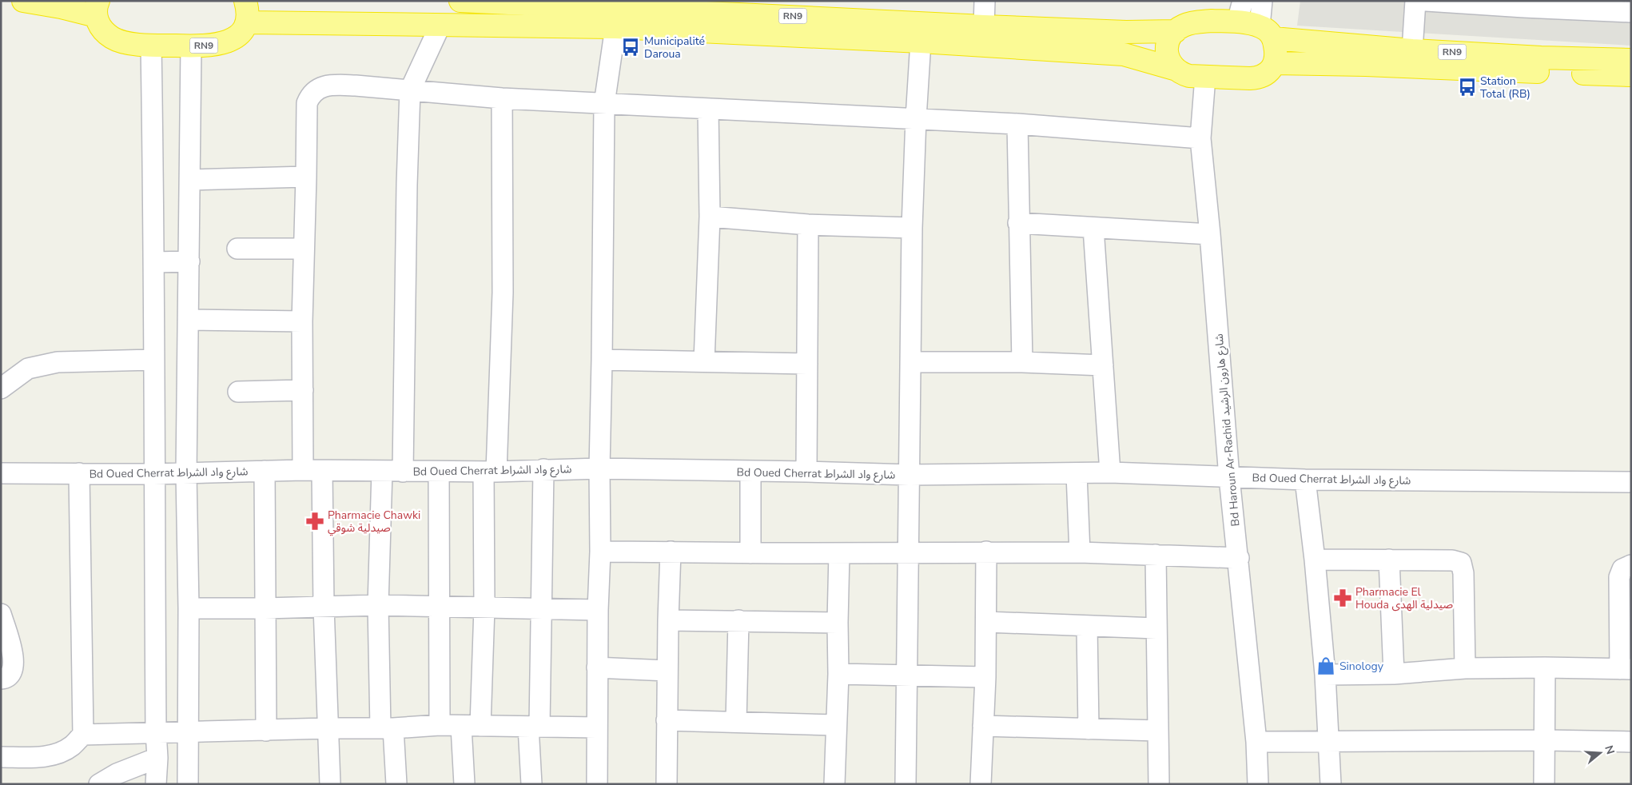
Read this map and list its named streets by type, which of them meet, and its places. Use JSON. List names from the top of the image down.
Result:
{
  "streets": {
    "highway": ["RN9"],
    "street": ["Bd Haroun Ar-Rachid شارع هارون الرشيد", "Bd Oued Cherrat شارع واد الشراط"]
  },
  "crossings": [
    ["RN9", "Bd Haroun Ar-Rachid شارع هارون الرشيد"],
    ["Bd Haroun Ar-Rachid شارع هارون الرشيد", "Bd Oued Cherrat شارع واد الشراط"]
  ],
  "places": {
    "bus stop": ["Municipalité Daroua", "Station Total (RB)"],
    "pharmacy": ["Pharmacie Chawki صيدلية شوقي", "Pharmacie El Houda صيدلية الهدى"],
    "shop": ["Sinology"]
  },
  "north": "right"
}
